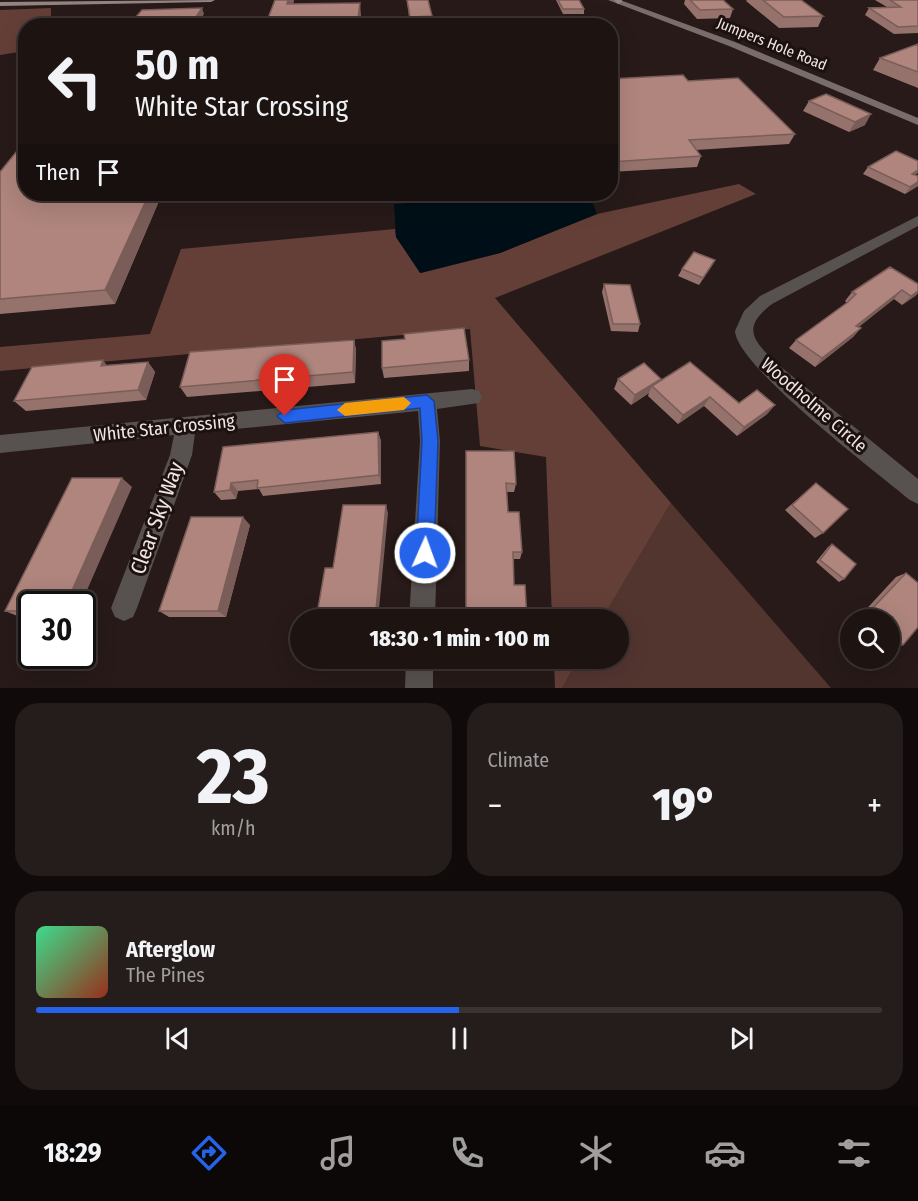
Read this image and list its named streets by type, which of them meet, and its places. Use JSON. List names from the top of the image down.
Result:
{
  "streets": {
    "main road": ["Jumpers Hole Road"],
    "street": ["Woodholme Circle", "White Star Crossing", "Clear Sky Way"]
  },
  "crossings": [
    ["White Star Crossing", "Clear Sky Way"]
  ],
  "page": {
    "turn": ["50 m", "White Star Crossing"],
    "then": "Then",
    "limit": "30",
    "trip": "18:30 · 1 min · 100 m",
    "tile": [
      ["23", "km/h"],
      "Climate"
    ],
    "heat": ["−", "19°", "+"],
    "song": ["Afterglow", "The Pines"],
    "tabs": "18:29"
  }
}
